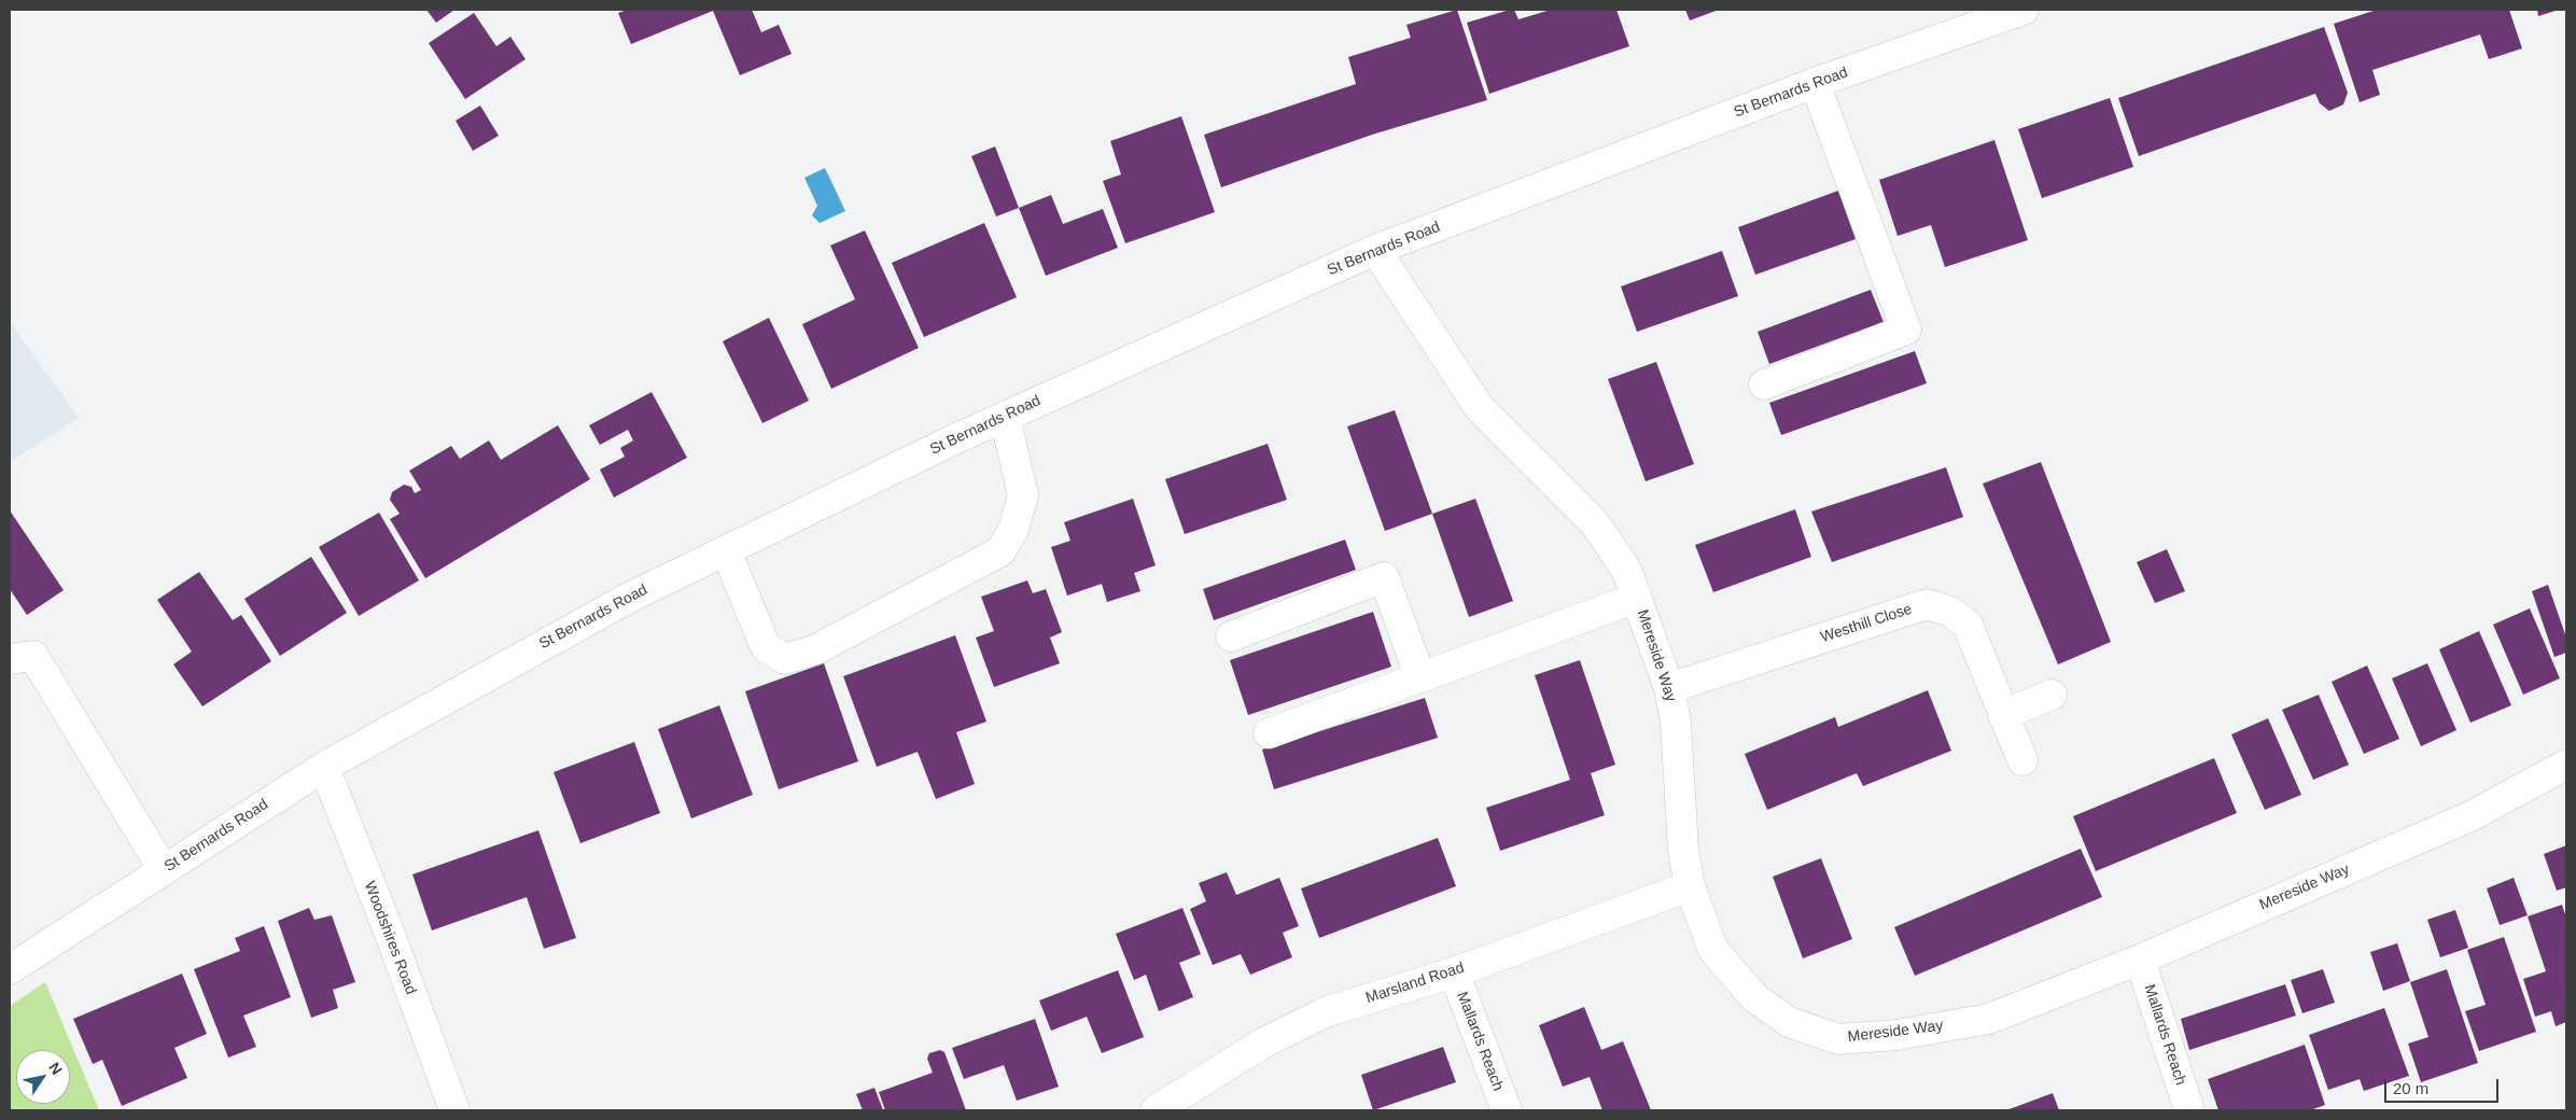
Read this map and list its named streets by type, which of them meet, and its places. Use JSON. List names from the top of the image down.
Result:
{
  "streets": {
    "street": [
      "St Bernards Road",
      "Westhill Close",
      "Mereside Way",
      "Woodshires Road",
      "Marsland Road",
      "Mallards Reach"
    ]
  },
  "crossings": [
    ["St Bernards Road", "Mereside Way"],
    ["St Bernards Road", "Woodshires Road"],
    ["Westhill Close", "Mereside Way"],
    ["Mereside Way", "Marsland Road"],
    ["Mereside Way", "Mallards Reach"],
    ["Marsland Road", "Mallards Reach"]
  ],
  "scale_bar": "20 m",
  "north": "top right"
}
